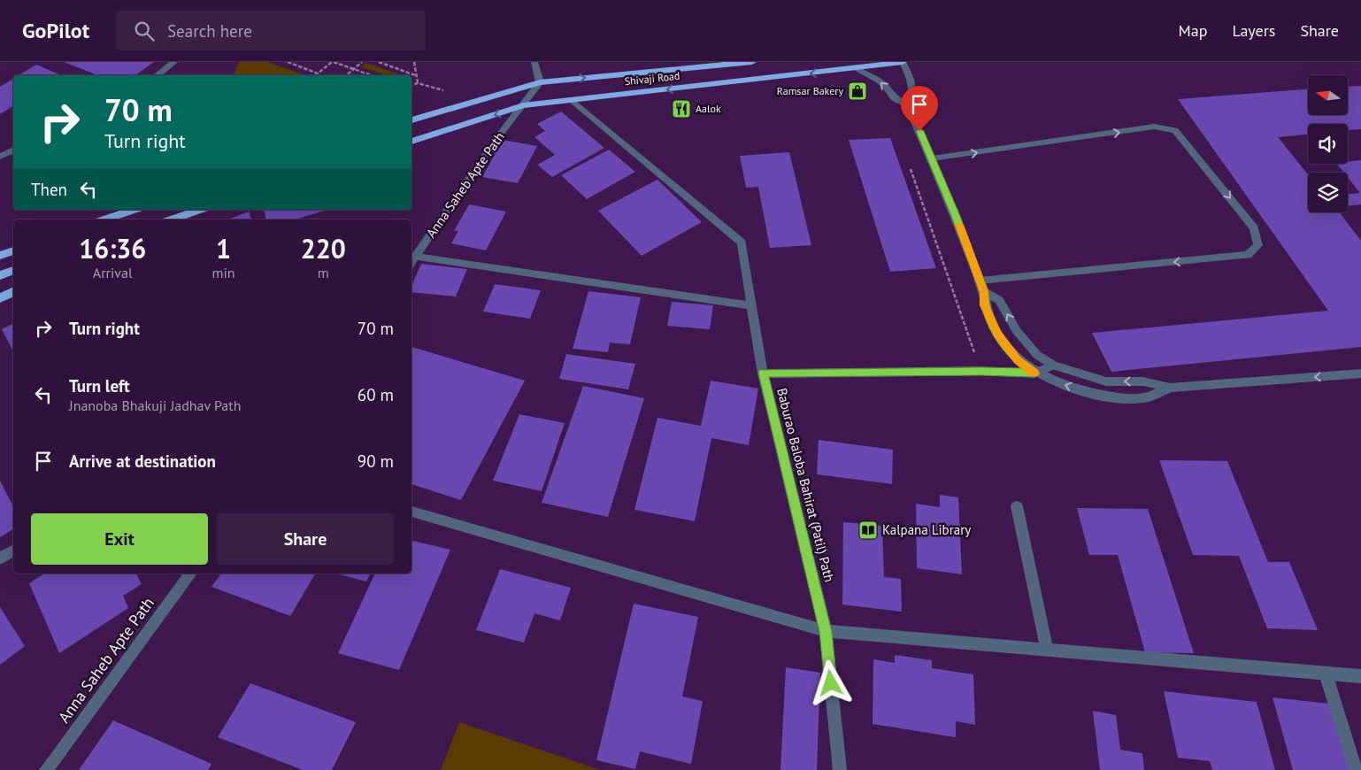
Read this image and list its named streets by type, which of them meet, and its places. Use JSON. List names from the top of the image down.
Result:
{
  "streets": {
    "highway": ["Shivaji Road"],
    "street": ["Anna Saheb Apte Path", "Baburao Baloba Bahirat (Patil) Path"]
  },
  "crossings": [
    ["Shivaji Road", "Anna Saheb Apte Path"],
    ["Shivaji Road", "Baburao Baloba Bahirat (Patil) Path"]
  ],
  "places": {
    "shop": ["Ramsar Bakery"],
    "restaurant": ["Aalok"],
    "library": ["Kalpana Library"]
  },
  "north": "left",
  "page": {
    "header": "GoPilot",
    "search": "Search here",
    "nav": ["Map", "Layers", "Share"],
    "turn": ["70 m", "Turn right"],
    "then": "Then",
    "eta": [
      "16:36",
      "Arrival",
      "1",
      "min",
      "220",
      "m"
    ],
    "list": [
      {
        "name": "Turn right",
        "value": "70 m"
      },
      {
        "name": "Turn left",
        "note": "Jnanoba Bhakuji Jadhav Path",
        "value": "60 m"
      },
      {
        "name": "Arrive at destination",
        "value": "90 m"
      }
    ],
    "buttons": ["Exit", "Share"]
  }
}
